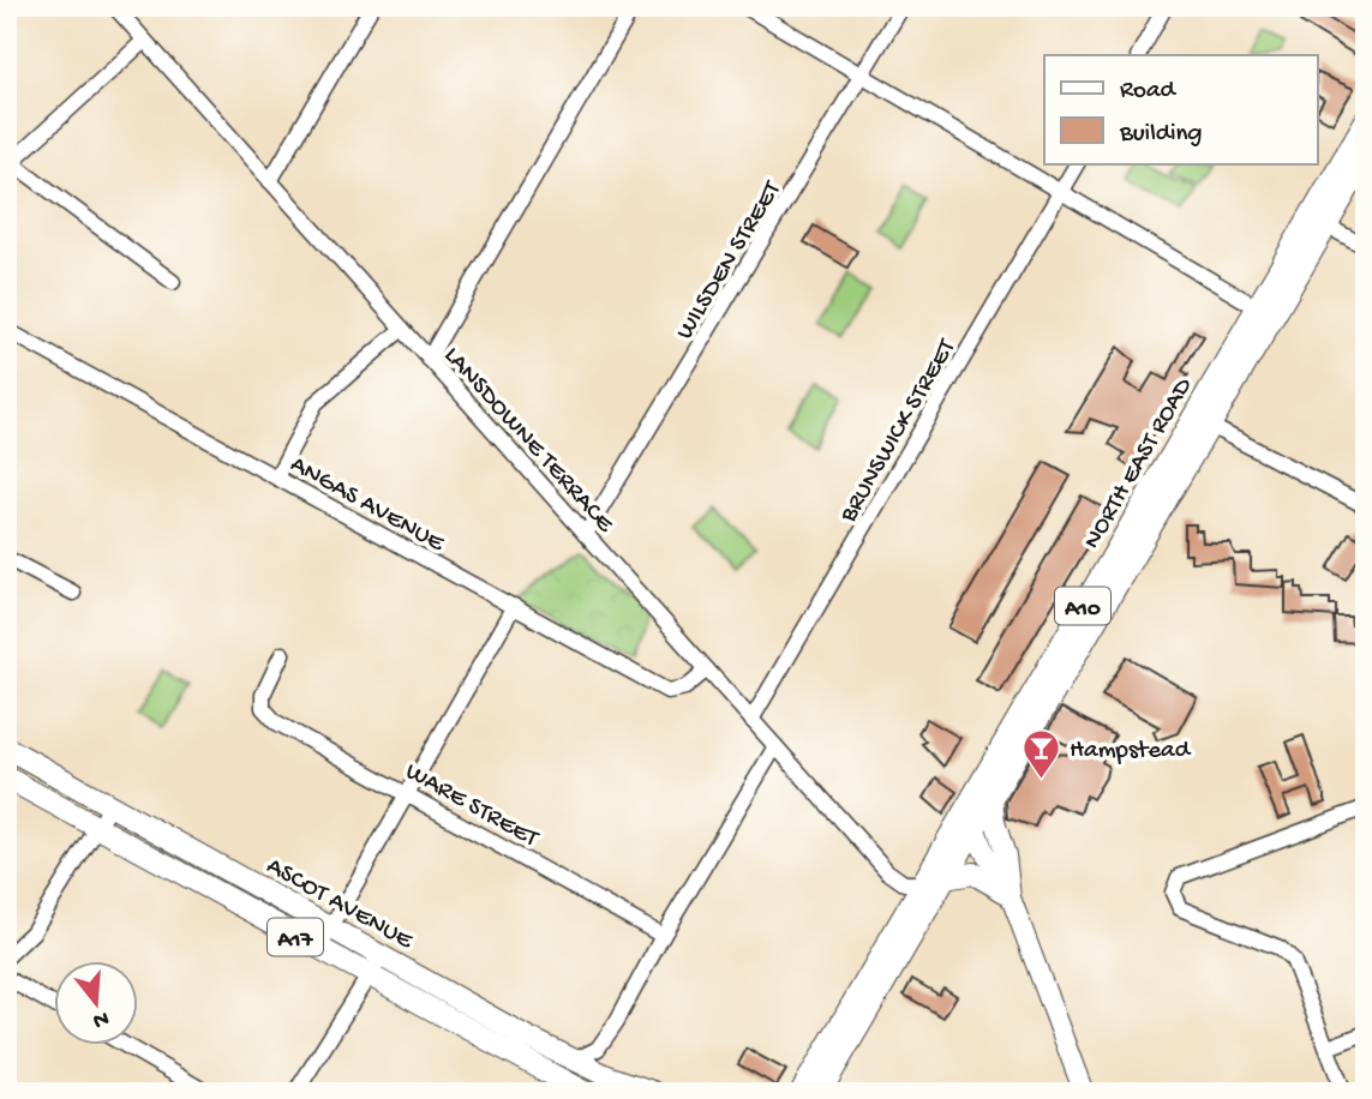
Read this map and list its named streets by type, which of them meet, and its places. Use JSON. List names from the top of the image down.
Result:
{
  "streets": {
    "highway": [
      "NORTH EAST ROAD",
      "A10",
      "ASCOT AVENUE",
      "A17"
    ],
    "street": [
      "WILSDEN STREET",
      "BRUNSWICK STREET",
      "LANSDOWNE TERRACE",
      "ANGAS AVENUE",
      "WARE STREET"
    ]
  },
  "crossings": [
    ["WILSDEN STREET", "LANSDOWNE TERRACE"],
    ["BRUNSWICK STREET", "LANSDOWNE TERRACE"],
    ["LANSDOWNE TERRACE", "NORTH EAST ROAD"],
    ["LANSDOWNE TERRACE", "ANGAS AVENUE"]
  ],
  "places": {
    "bar": ["Hampstead"]
  },
  "legend": ["Road", "Building"],
  "north": "bottom"
}
